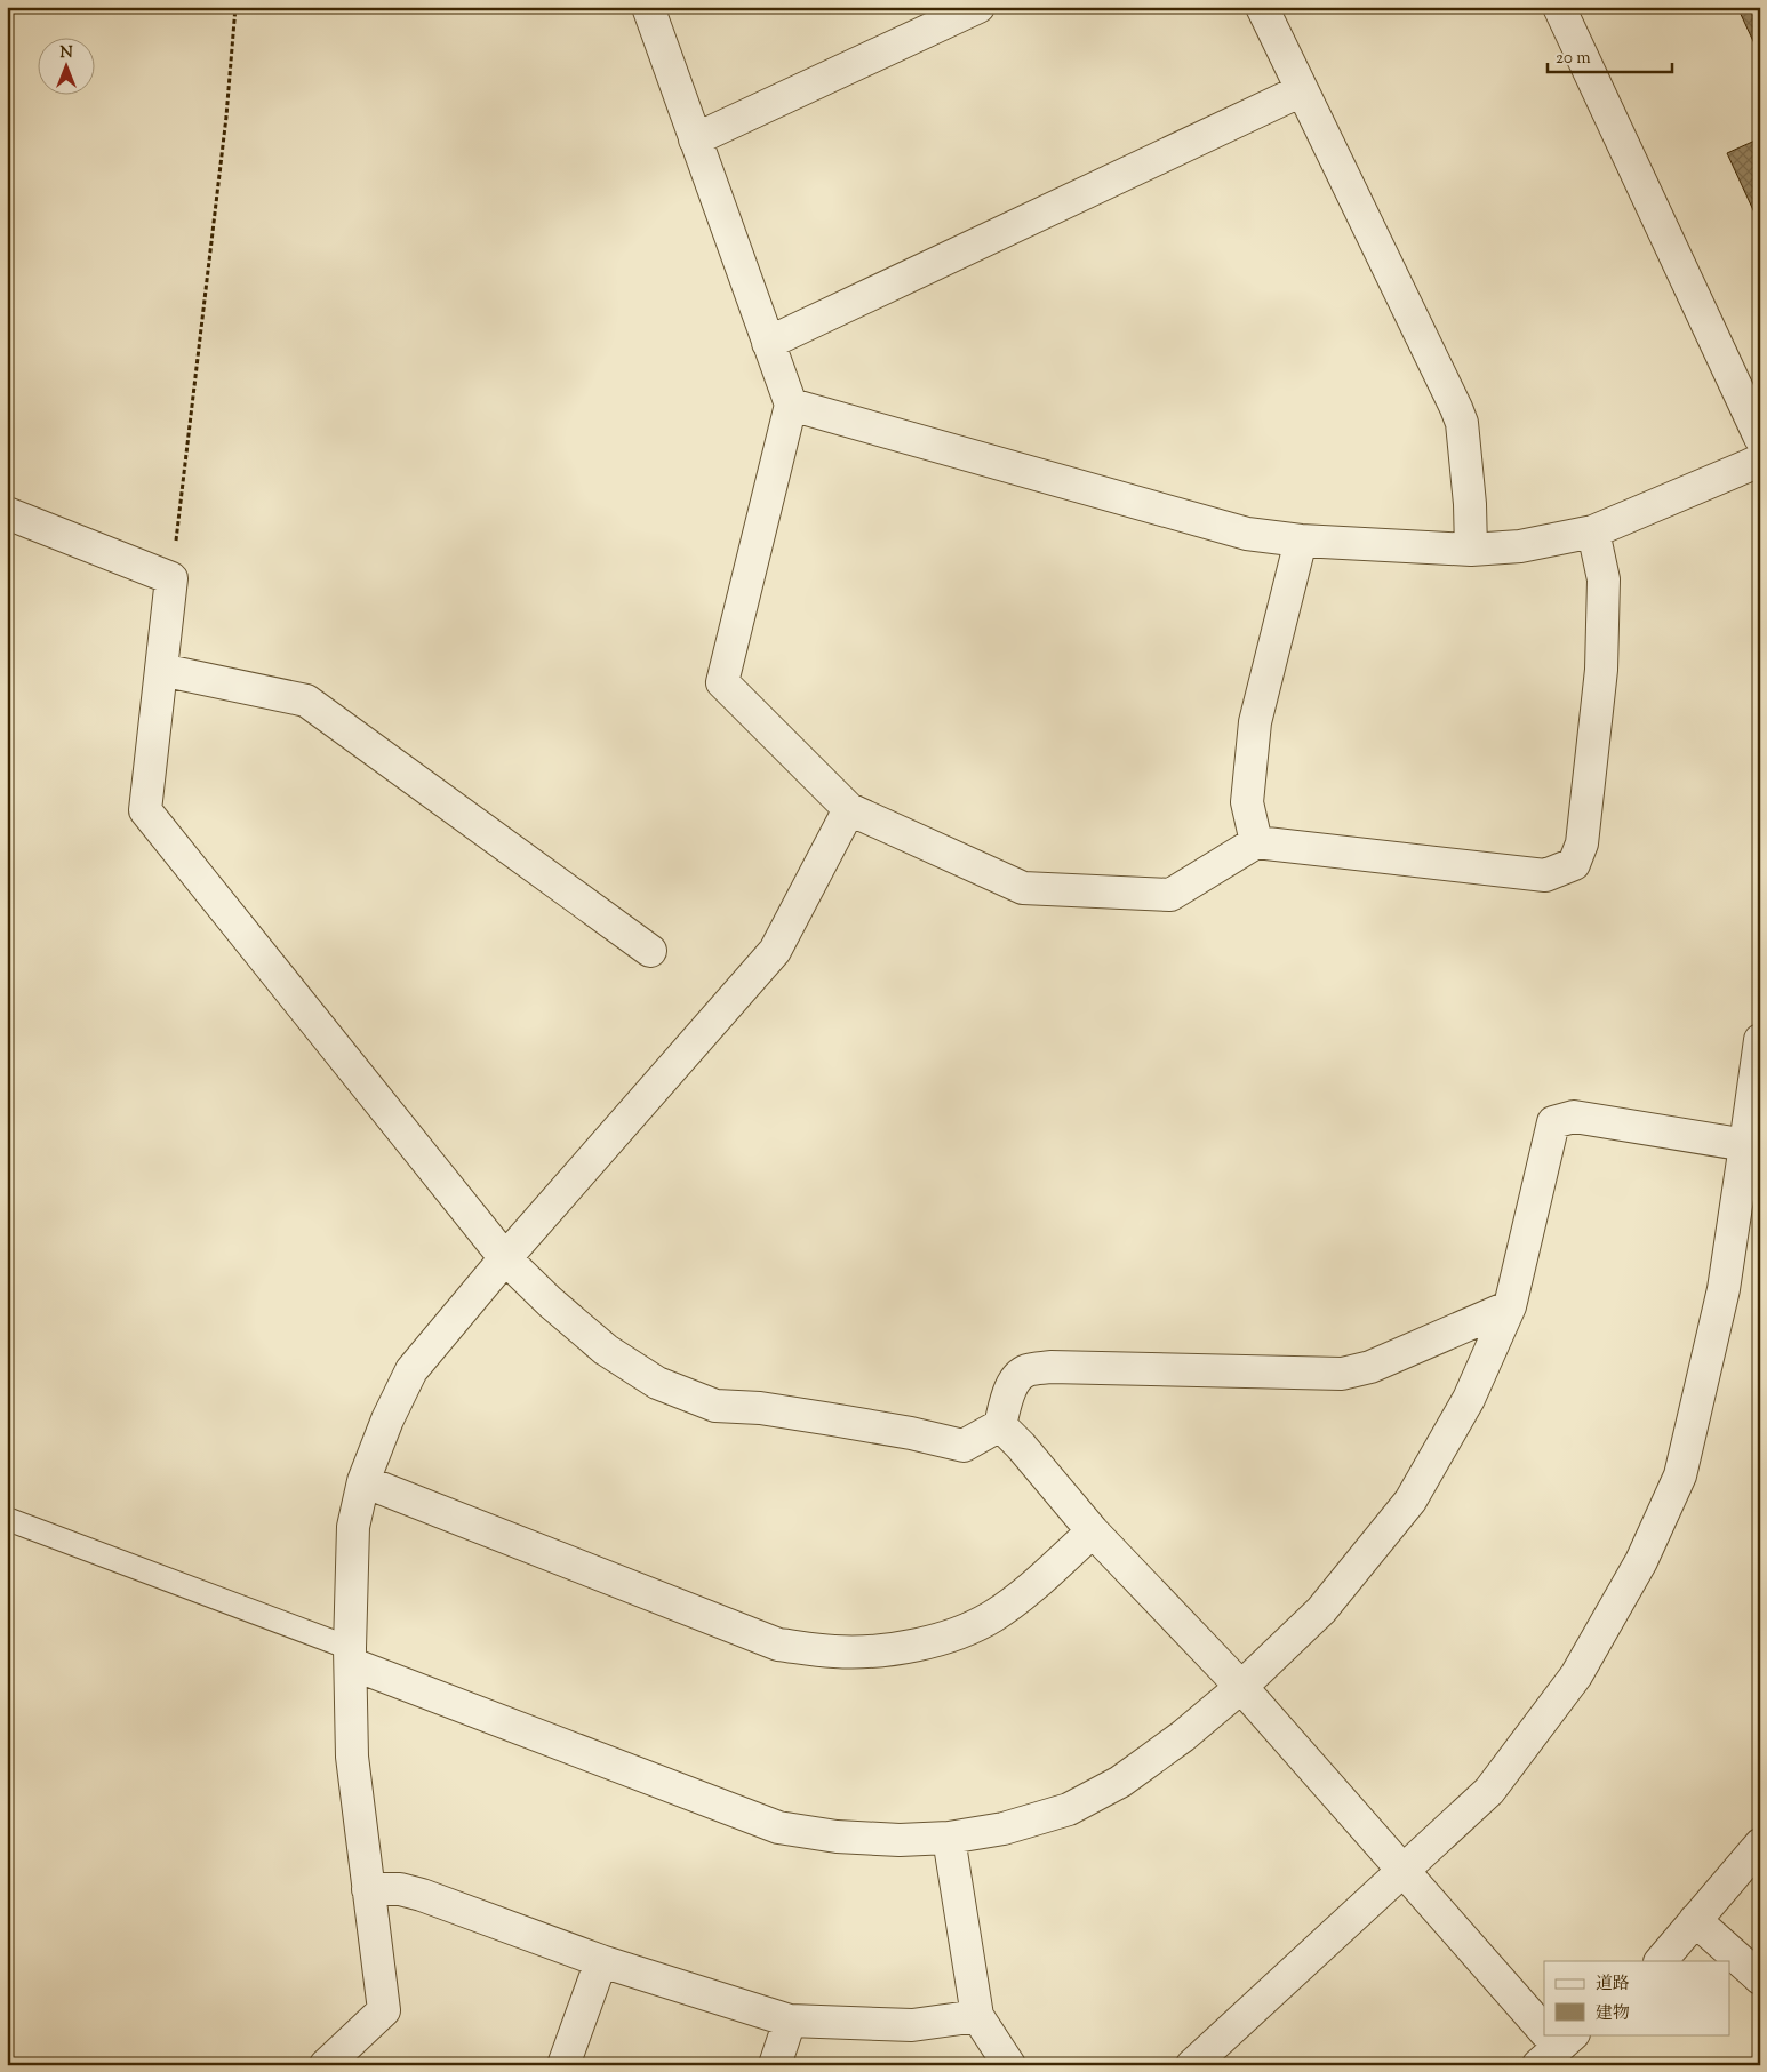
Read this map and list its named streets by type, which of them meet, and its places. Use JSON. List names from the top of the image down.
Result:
{
  "legend": ["道路", "建物"],
  "scale_bar": "20 m",
  "north": "top"
}
